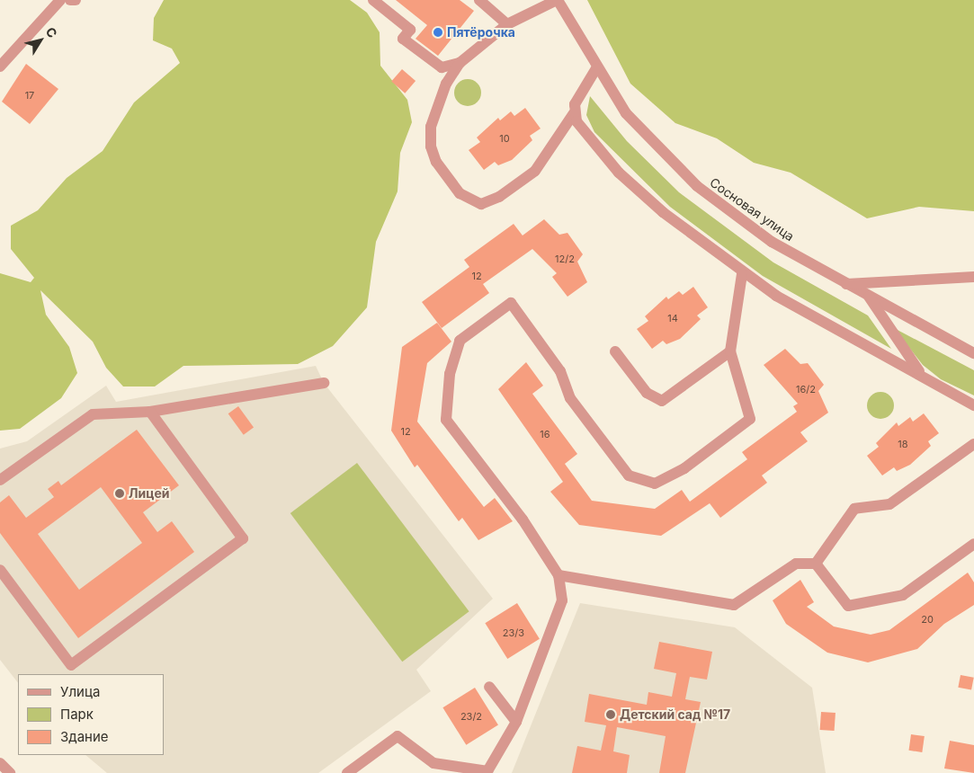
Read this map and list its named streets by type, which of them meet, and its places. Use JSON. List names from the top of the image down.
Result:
{
  "streets": {
    "street": ["Сосновая улица"]
  },
  "places": ["Пятёрочка", "Лицей", "Детский сад №17"],
  "house_numbers": [
    "17",
    "10",
    "12/2",
    "12",
    "14",
    "16/2",
    "12",
    "16",
    "18",
    "20",
    "23/3",
    "23/2"
  ],
  "legend": ["Улица", "Парк", "Здание"],
  "north": "top right"
}
